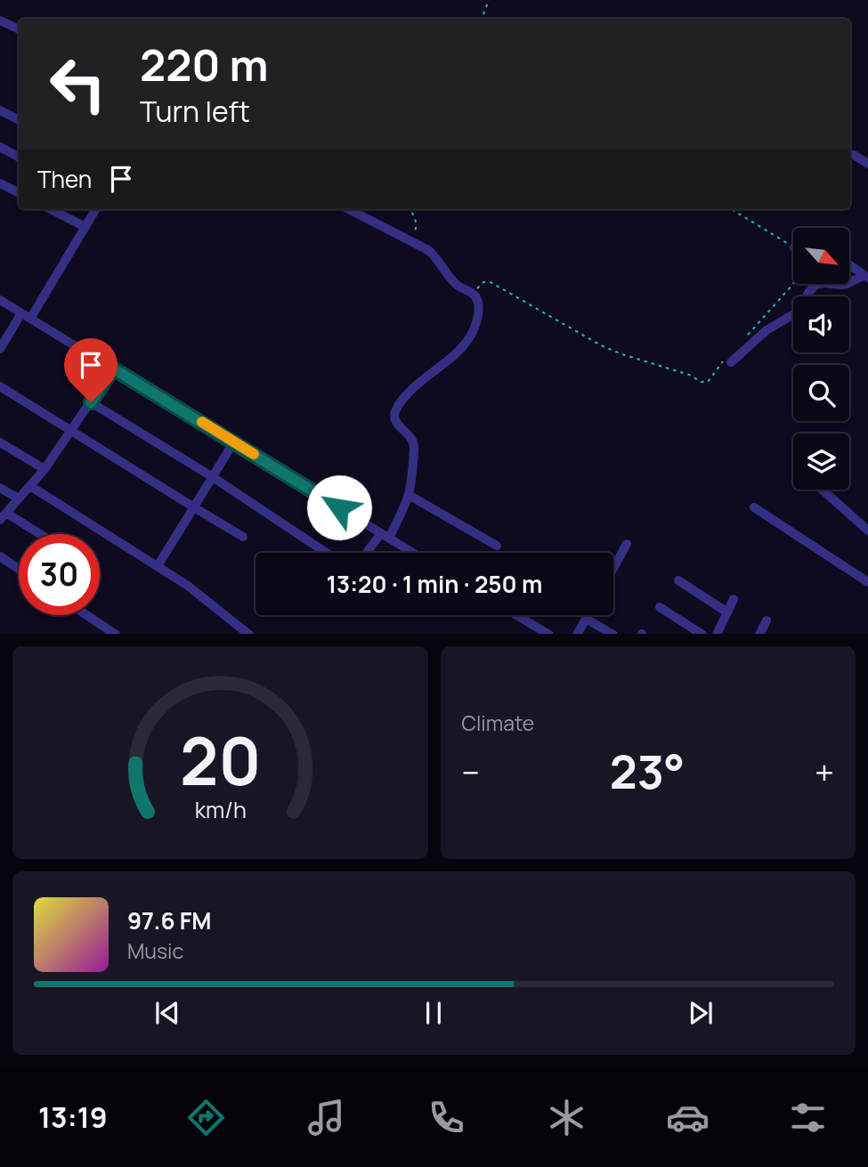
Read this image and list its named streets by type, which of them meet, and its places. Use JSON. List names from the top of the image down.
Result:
{
  "north": "bottom right",
  "page": {
    "turn": ["220 m", "Turn left"],
    "then": "Then",
    "limit": "30",
    "trip": "13:20 · 1 min · 250 m",
    "tile": "Climate",
    "heat": ["−", "23°", "+"],
    "song": ["97.6 FM", "Music"],
    "tabs": "13:19",
    "gauge": ["20", "km/h"]
  }
}
